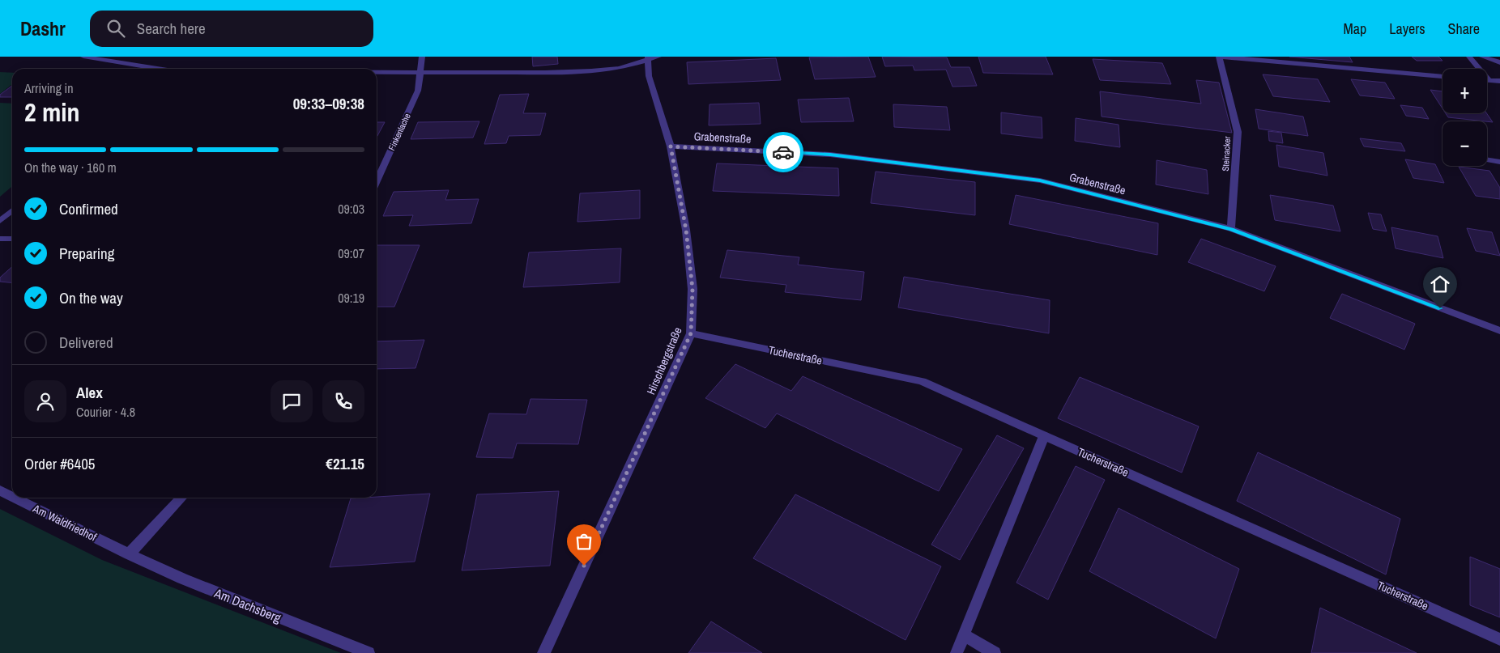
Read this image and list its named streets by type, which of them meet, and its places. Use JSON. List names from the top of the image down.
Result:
{
  "streets": {
    "street": [
      "Finkenlache",
      "Grabenstraße",
      "Steinacker",
      "Tucherstraße",
      "Hirschbergstraße",
      "Am Waldfriedhof",
      "Am Dachsberg"
    ]
  },
  "crossings": [
    ["Grabenstraße", "Steinacker"],
    ["Grabenstraße", "Hirschbergstraße"],
    ["Tucherstraße", "Hirschbergstraße"],
    ["Am Waldfriedhof", "Am Dachsberg"]
  ],
  "page": {
    "header": "Dashr",
    "search": "Search here",
    "nav": ["Map", "Layers", "Share"],
    "map_buttons": ["+", "−"],
    "heading": ["2 min", "Arriving in", "09:33–09:38"],
    "panel": [
      "Alex",
      "Courier · 4.8",
      "Order #6405",
      "€21.15"
    ],
    "bar": "On the way · 160 m",
    "list": [
      ["Confirmed", "09:03"],
      ["Preparing", "09:07"],
      ["On the way", "09:19"],
      "Delivered"
    ]
  }
}
